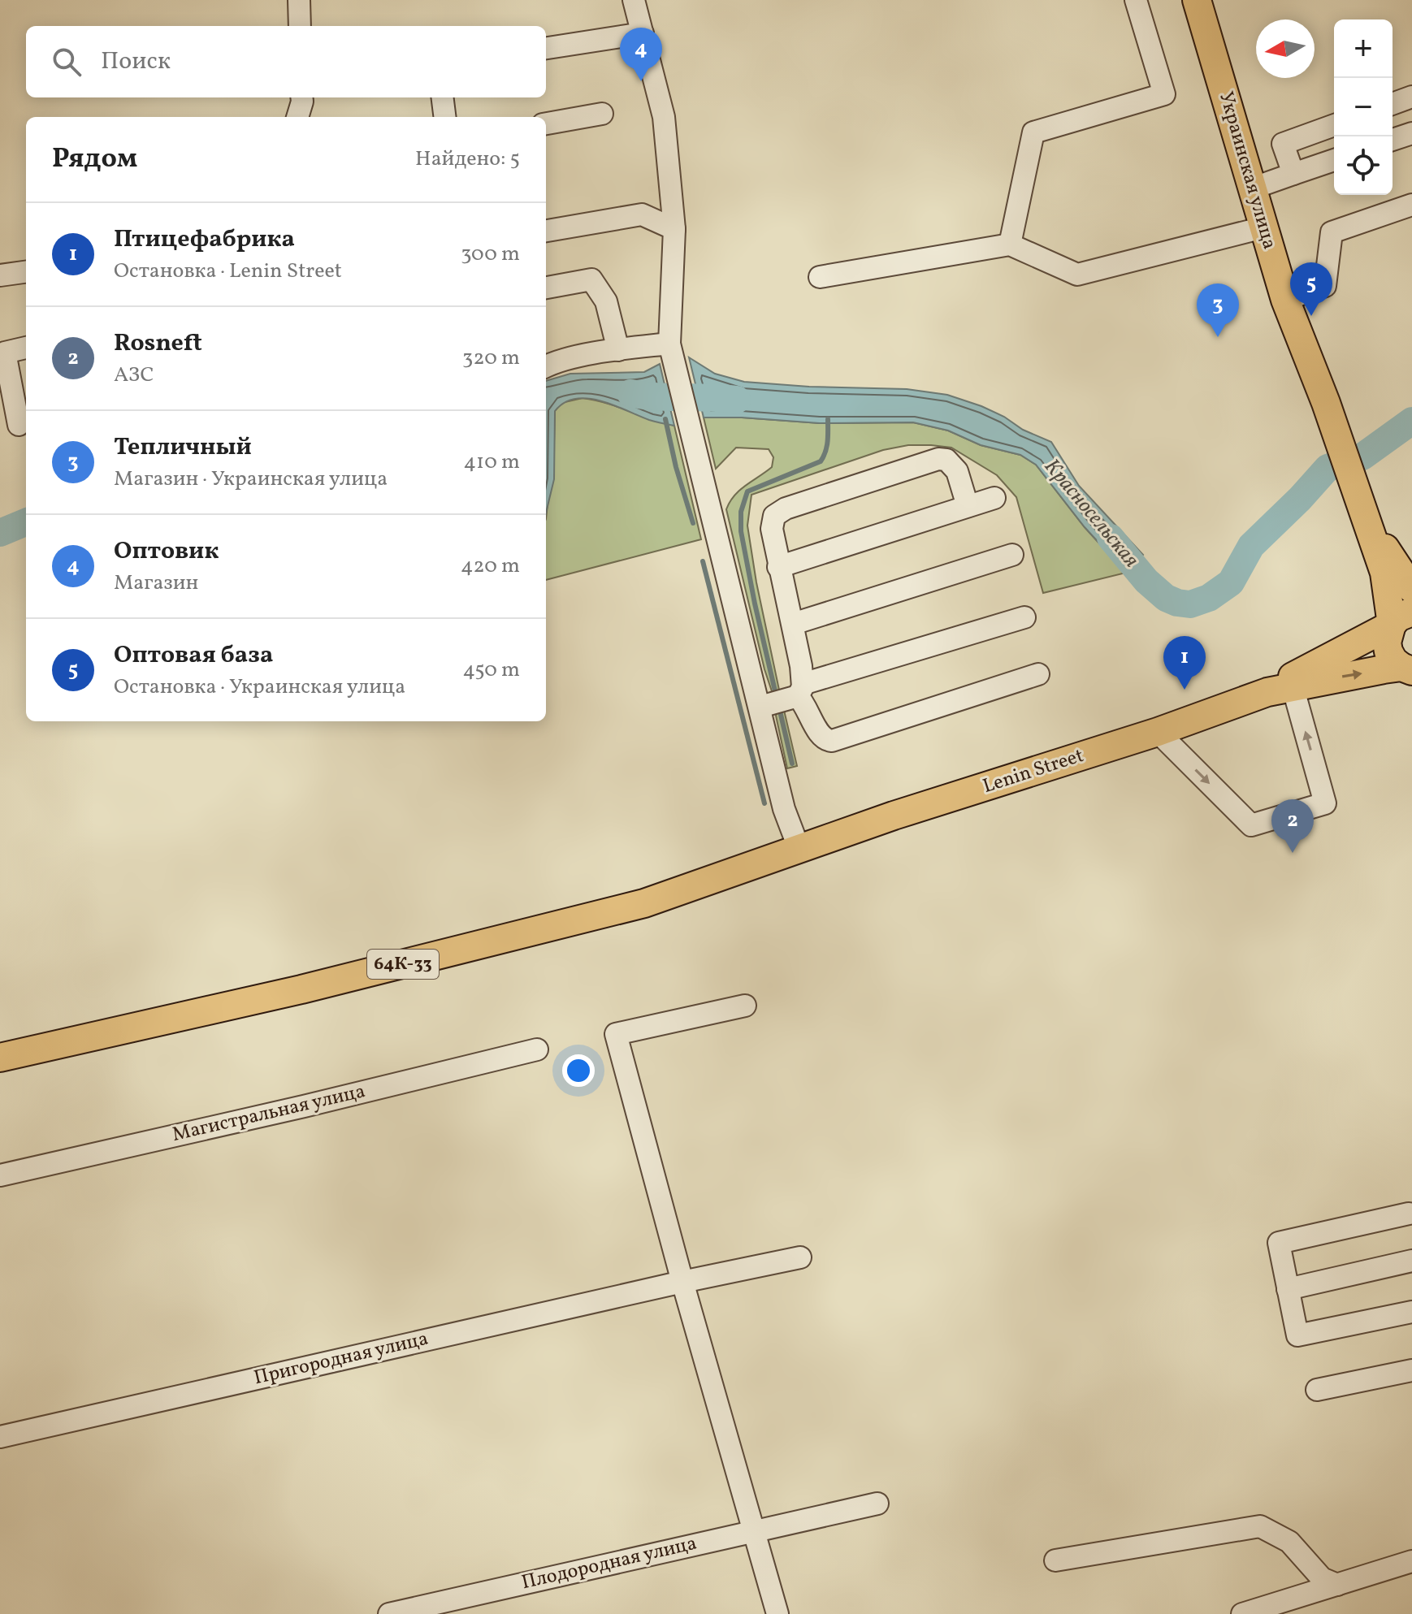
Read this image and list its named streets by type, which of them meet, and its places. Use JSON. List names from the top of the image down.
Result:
{
  "streets": {
    "main road": ["Украинская улица", "Lenin Street", "64К-33"],
    "street": ["Магистральная улица", "Пригородная улица", "Плодородная улица"]
  },
  "crossings": [
    ["Украинская улица", "Lenin Street"],
    ["Lenin Street", "64К-33"]
  ],
  "water": ["Красносельская"],
  "north": "left",
  "page": {
    "map_buttons": ["+", "−"],
    "search": "Поиск",
    "pins": [
      "4",
      "5",
      "3",
      "1",
      "2"
    ],
    "heading": ["Рядом", "Найдено: 5"],
    "list": [
      {
        "mark": "1",
        "name": "Птицефабрика",
        "note": "Остановка · Lenin Street",
        "value": "300 m"
      },
      {
        "mark": "2",
        "name": "Rosneft",
        "note": "АЗС",
        "value": "320 m"
      },
      {
        "mark": "3",
        "name": "Тепличный",
        "note": "Магазин · Украинская улица",
        "value": "410 m"
      },
      {
        "mark": "4",
        "name": "Оптовик",
        "note": "Магазин",
        "value": "420 m"
      },
      {
        "mark": "5",
        "name": "Оптовая база",
        "note": "Остановка · Украинская улица",
        "value": "450 m"
      }
    ]
  }
}
